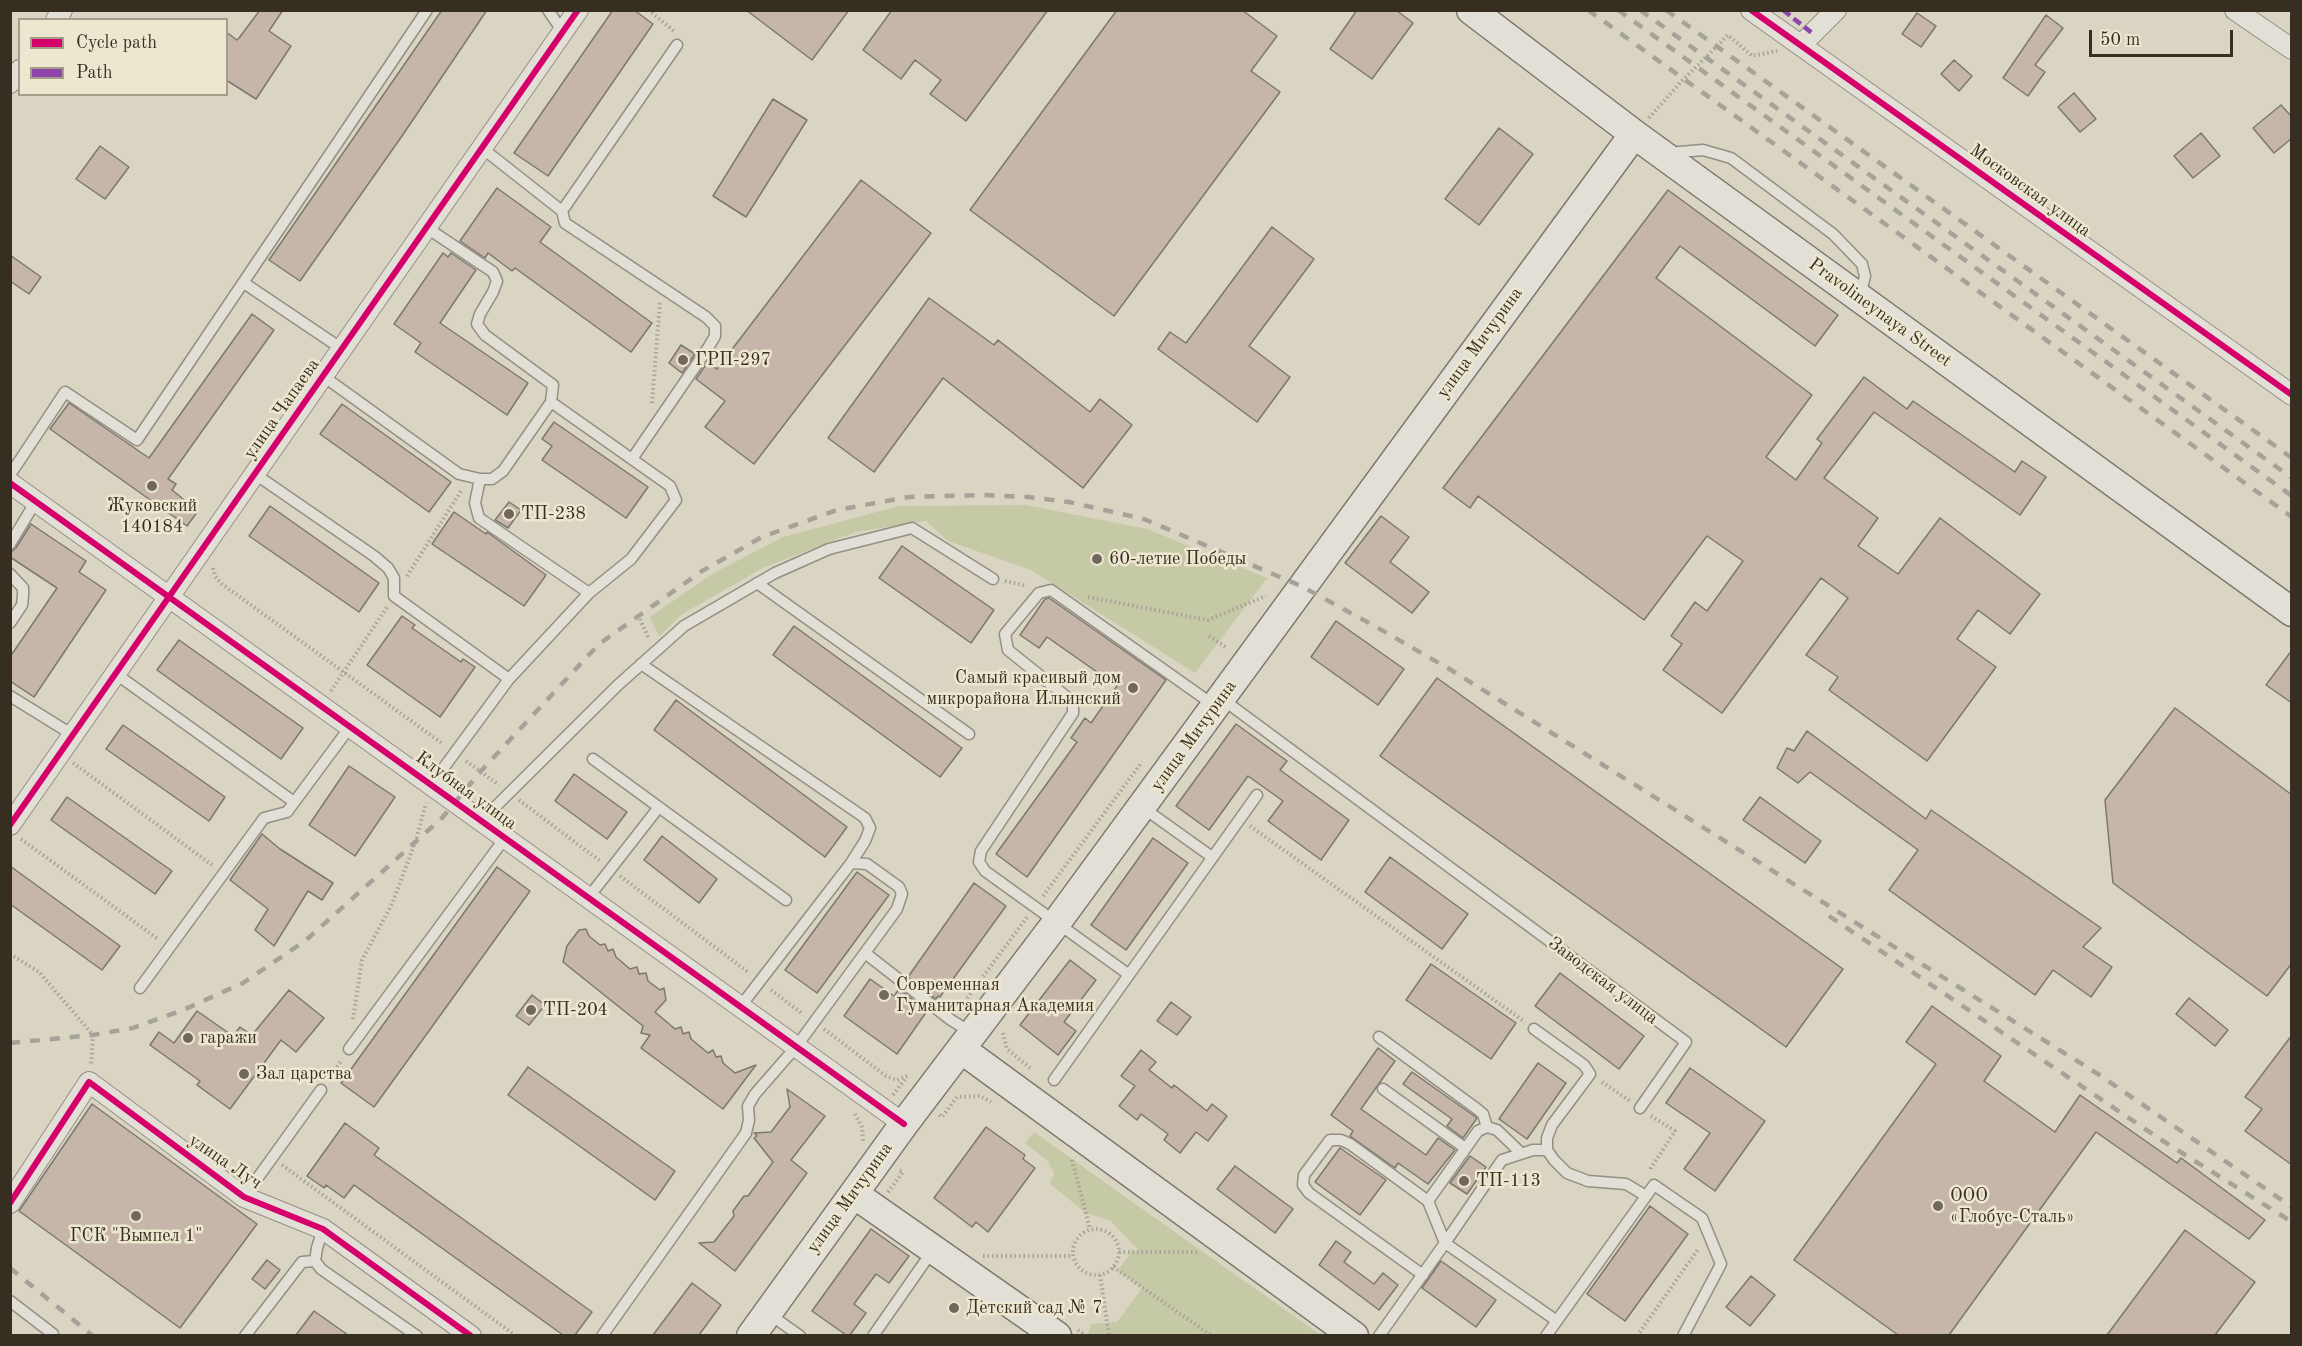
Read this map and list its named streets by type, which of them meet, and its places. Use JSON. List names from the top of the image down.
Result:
{
  "streets": {
    "main road": ["Pravolineynaya Street", "улица Мичурина"],
    "street": [
      "Московская улица",
      "улица Чапаева",
      "Клубная улица",
      "улица Луч"
    ],
    "lane": ["Заводская улица"]
  },
  "crossings": [
    ["Pravolineynaya Street", "улица Мичурина"],
    ["улица Мичурина", "Клубная улица"],
    ["улица Мичурина", "Заводская улица"],
    ["улица Чапаева", "Клубная улица"]
  ],
  "places": [
    "ГРП-297",
    "Жуковский 140184",
    "ТП-238",
    "60-летие Победы",
    "Самый красивый дом микрорайона Ильинский",
    "Современная Гуманитарная Академия",
    "ТП-204",
    "гаражи",
    "Зал царства",
    "ТП-113",
    "ООО «Глобус-Сталь»",
    "ГСК \"Вымпел 1\"",
    "Детский сад № 7"
  ],
  "legend": ["Cycle path", "Path"],
  "scale_bar": "50 m"
}
